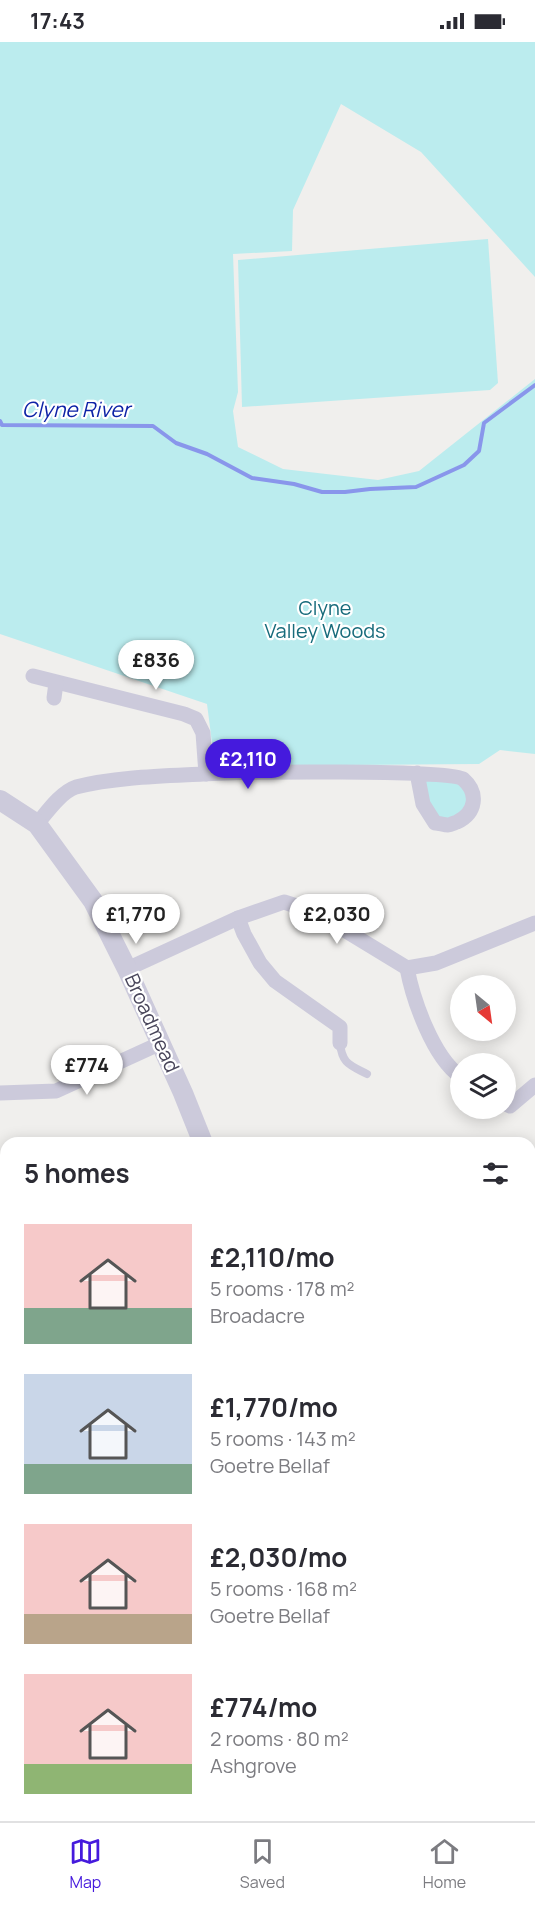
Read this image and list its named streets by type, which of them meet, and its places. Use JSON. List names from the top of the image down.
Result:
{
  "streets": {
    "street": ["Broadmead"]
  },
  "water": ["Clyne River"],
  "parks": ["Clyne Valley Woods"],
  "north": "bottom right",
  "page": {
    "status": "17:43",
    "price": [
      "£836",
      "£2,110",
      "£1,770",
      "£2,030",
      "£774"
    ],
    "heading": "5 homes",
    "list": [
      {
        "name": "£2,110/mo",
        "note": "5 rooms · 178 m² · Broadacre"
      },
      {
        "name": "£1,770/mo",
        "note": "5 rooms · 143 m² · Goetre Bellaf"
      },
      {
        "name": "£2,030/mo",
        "note": "5 rooms · 168 m² · Goetre Bellaf"
      },
      {
        "name": "£774/mo",
        "note": "2 rooms · 80 m² · Ashgrove"
      }
    ],
    "tabs": ["Map", "Saved", "Home"]
  }
}
